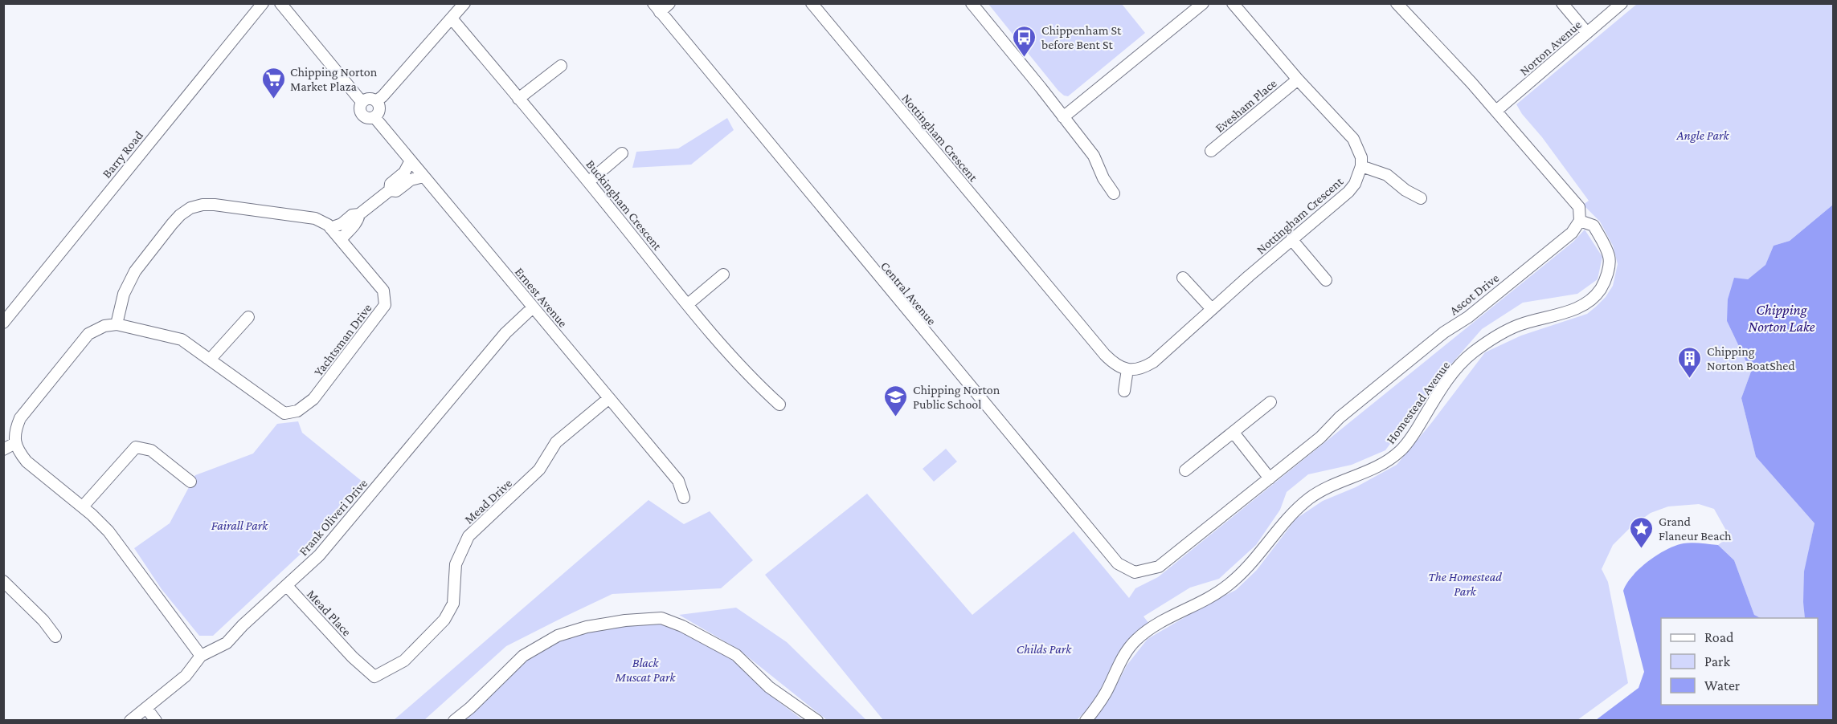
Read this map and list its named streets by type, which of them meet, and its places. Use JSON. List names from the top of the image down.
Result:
{
  "streets": {
    "street": [
      "Norton Avenue",
      "Evesham Place",
      "Nottingham Crescent",
      "Barry Road",
      "Buckingham Crescent",
      "Central Avenue",
      "Ascot Drive",
      "Ernest Avenue",
      "Yachtsman Drive",
      "Homestead Avenue",
      "Mead Drive",
      "Frank Oliveri Drive",
      "Mead Place"
    ]
  },
  "crossings": [
    ["Central Avenue", "Ascot Drive"],
    ["Ascot Drive", "Homestead Avenue"],
    ["Ernest Avenue", "Mead Drive"],
    ["Ernest Avenue", "Frank Oliveri Drive"],
    ["Mead Drive", "Mead Place"],
    ["Frank Oliveri Drive", "Mead Place"]
  ],
  "water": ["Chipping Norton Lake"],
  "parks": [
    "Angle Park",
    "Fairall Park",
    "The Homestead Park",
    "Childs Park",
    "Black Muscat Park"
  ],
  "places": {
    "bus stop": ["Chippenham St before Bent St"],
    "supermarket": ["Chipping Norton Market Plaza"],
    "building": ["Chipping Norton BoatShed"],
    "school or university": ["Chipping Norton Public School"],
    "place": ["Grand Flaneur Beach"]
  },
  "legend": ["Road", "Park", "Water"]
}
